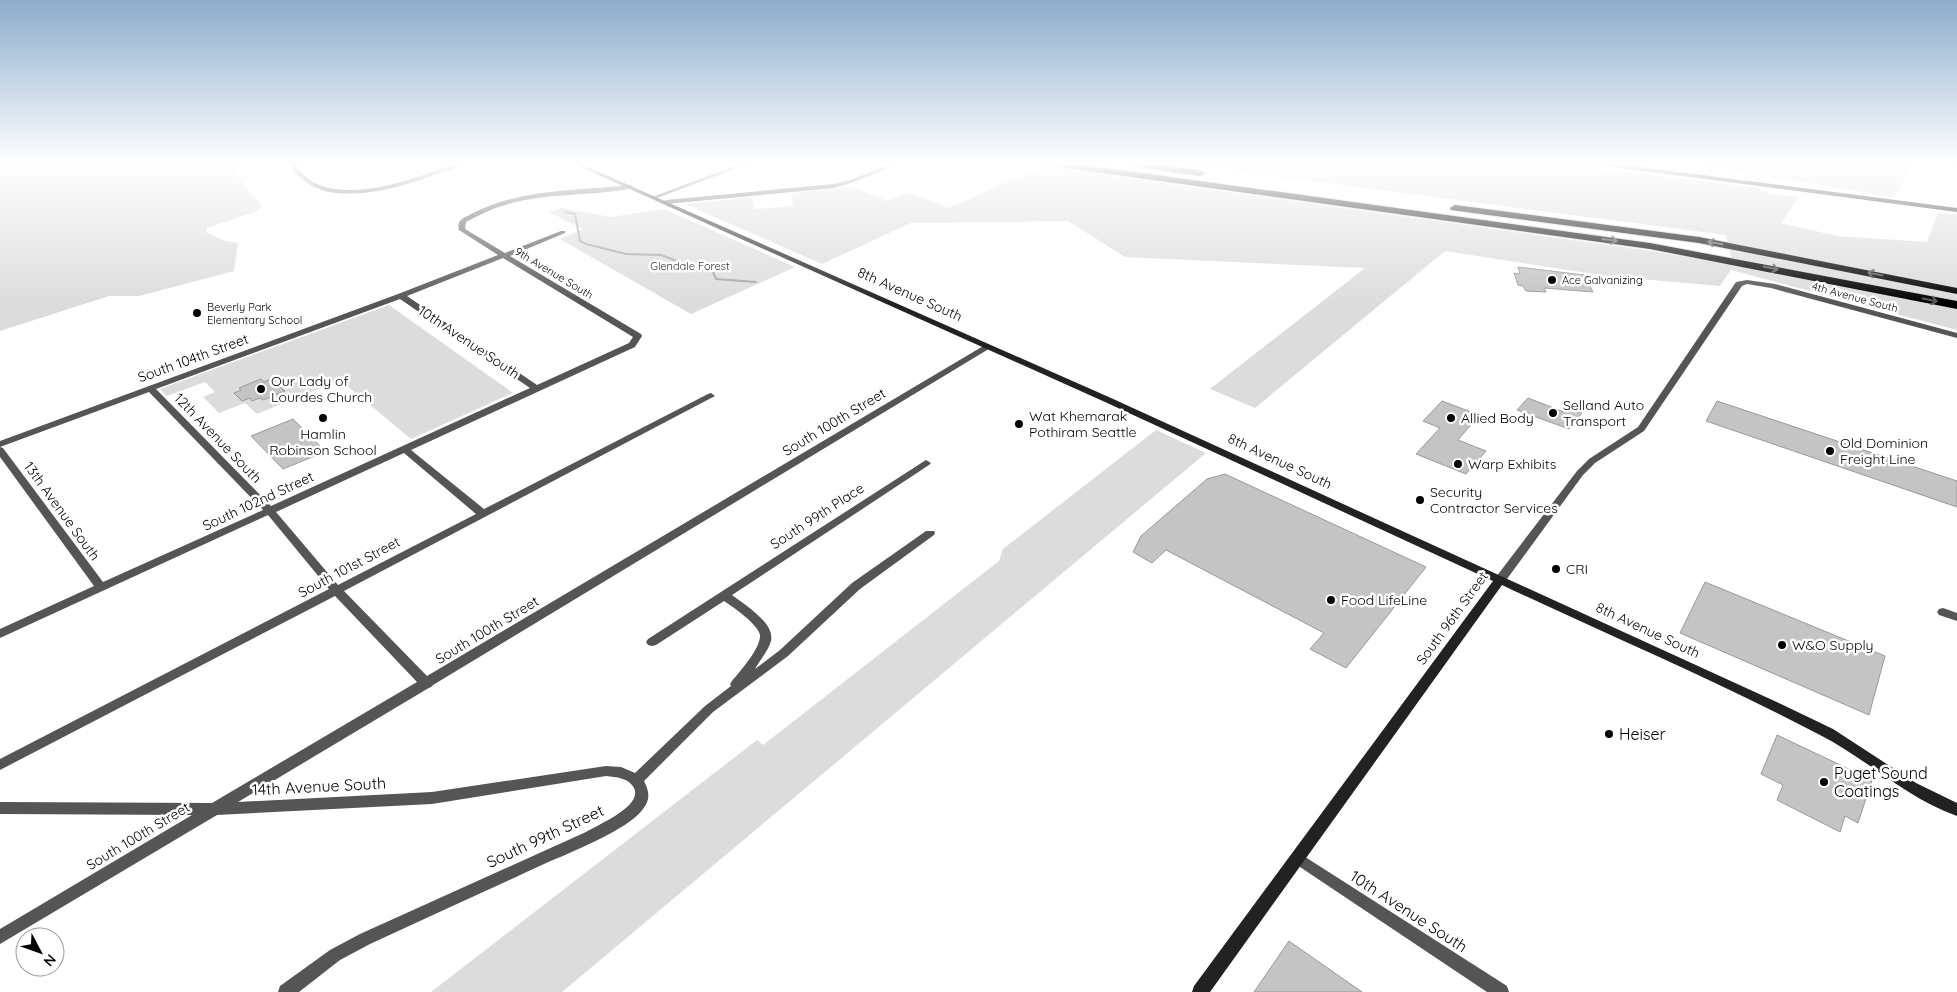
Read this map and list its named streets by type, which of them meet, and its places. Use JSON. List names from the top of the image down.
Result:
{
  "streets": {
    "street": [
      "9th Avenue South",
      "8th Avenue South",
      "4th Avenue South",
      "10th Avenue South",
      "South 104th Street",
      "South 100th Street",
      "12th Avenue South",
      "South 102nd Street",
      "13th Avenue South",
      "South 99th Place",
      "South 101st Street",
      "South 96th Street",
      "14th Avenue South",
      "South 99th Street"
    ]
  },
  "crossings": [
    ["9th Avenue South", "South 104th Street"],
    ["9th Avenue South", "South 102nd Street"],
    ["8th Avenue South", "South 100th Street"],
    ["8th Avenue South", "South 96th Street"],
    ["4th Avenue South", "South 96th Street"],
    ["10th Avenue South", "South 104th Street"],
    ["10th Avenue South", "South 102nd Street"],
    ["10th Avenue South", "South 96th Street"],
    ["South 104th Street", "12th Avenue South"],
    ["South 100th Street", "12th Avenue South"],
    ["South 100th Street", "14th Avenue South"],
    ["12th Avenue South", "South 102nd Street"],
    ["12th Avenue South", "South 101st Street"],
    ["South 102nd Street", "13th Avenue South"],
    ["14th Avenue South", "South 99th Street"]
  ],
  "parks": ["Glendale Forest"],
  "places": [
    "Ace Galvanizing",
    "Beverly Park Elementary School",
    "Our Lady of Lourdes Church",
    "Selland Auto Transport",
    "Hamlin Robinson School",
    "Allied Body",
    "Wat Khemarak Pothiram Seattle",
    "Old Dominion Freight Line",
    "Warp Exhibits",
    "Security Contractor Services",
    "CRI",
    "Food LifeLine",
    "W&O Supply",
    "Heiser",
    "Puget Sound Coatings"
  ],
  "north": "bottom right"
}
